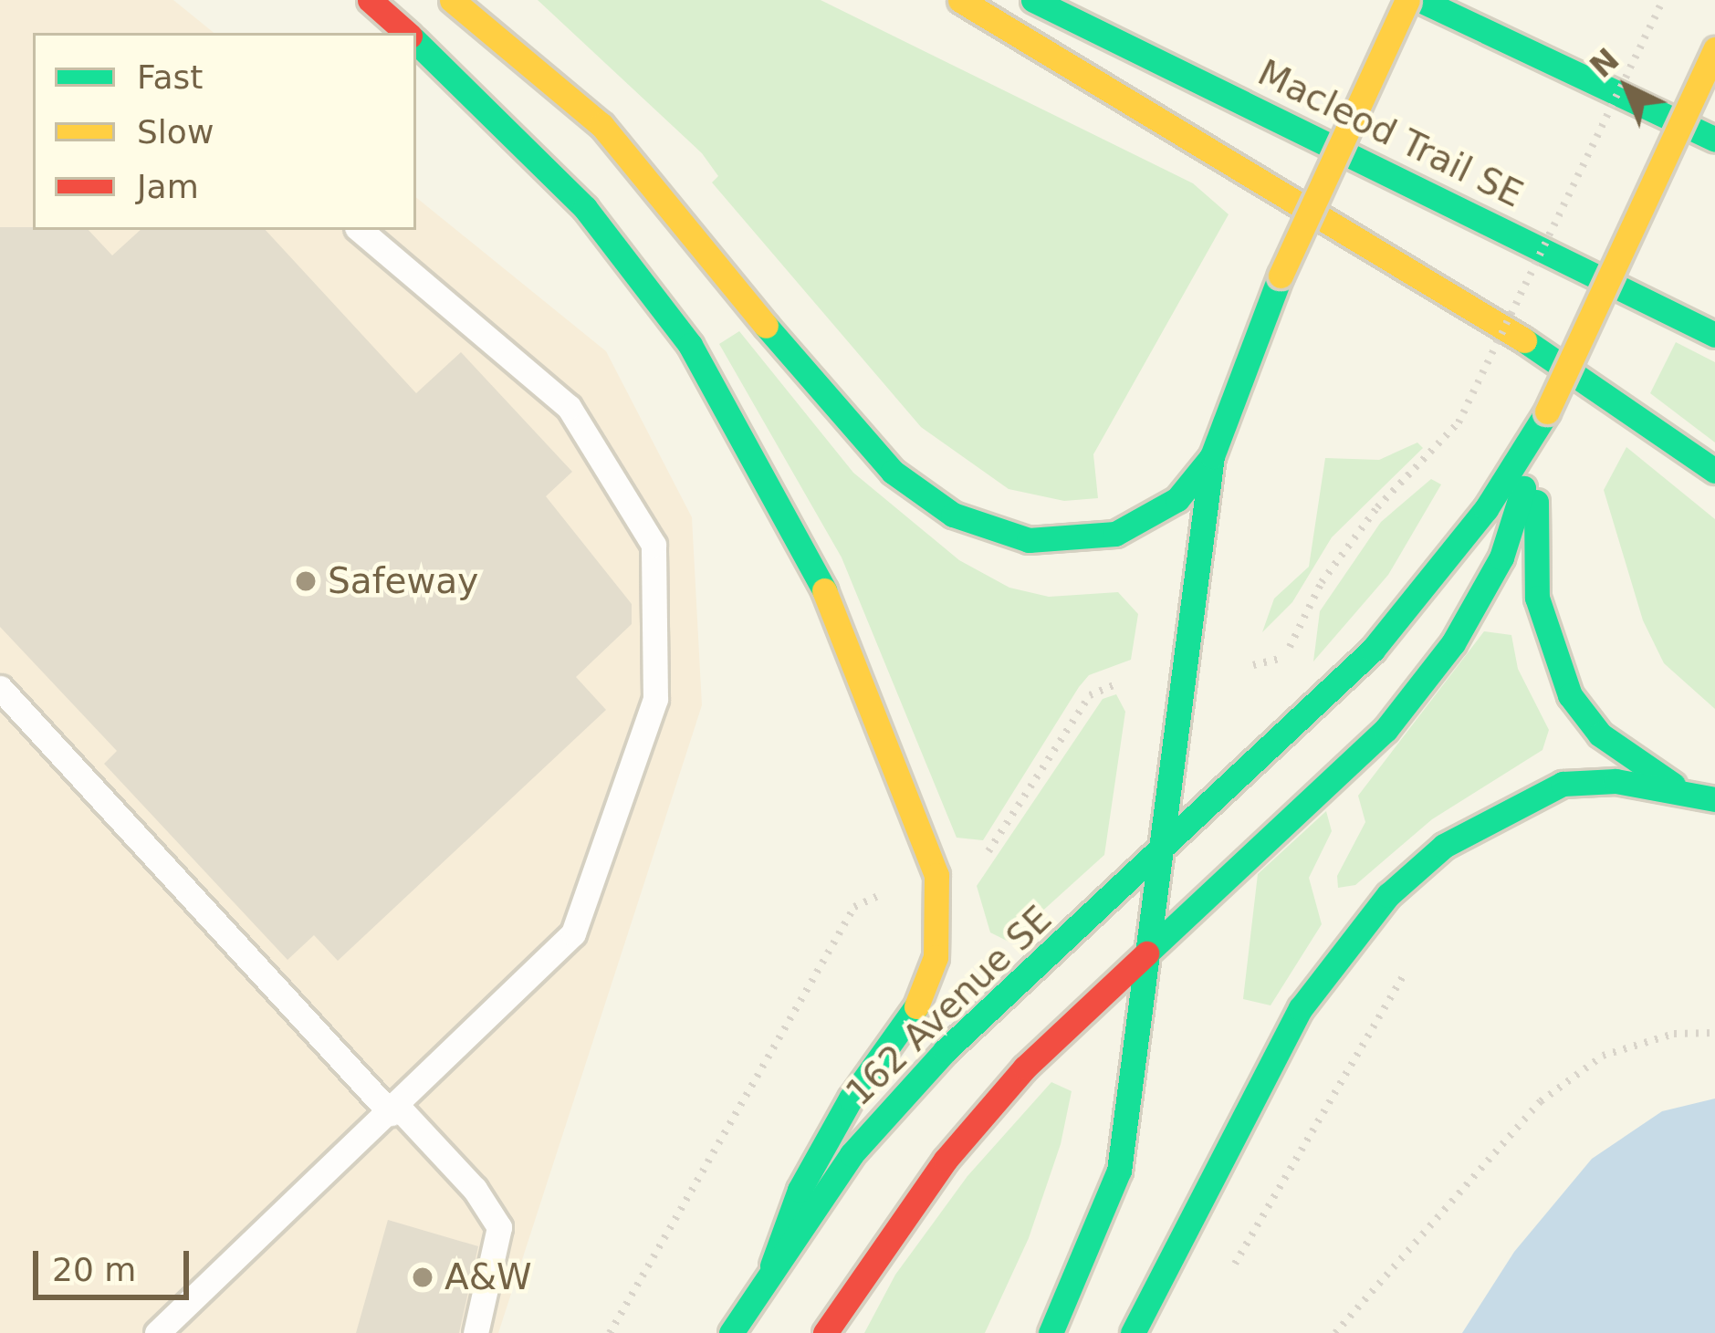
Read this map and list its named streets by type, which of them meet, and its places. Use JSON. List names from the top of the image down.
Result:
{
  "streets": {
    "main road": ["Macleod Trail SE", "162 Avenue SE"]
  },
  "places": ["Safeway", "A&W"],
  "legend": ["Fast", "Slow", "Jam"],
  "scale_bar": "20 m",
  "north": "top left"
}
